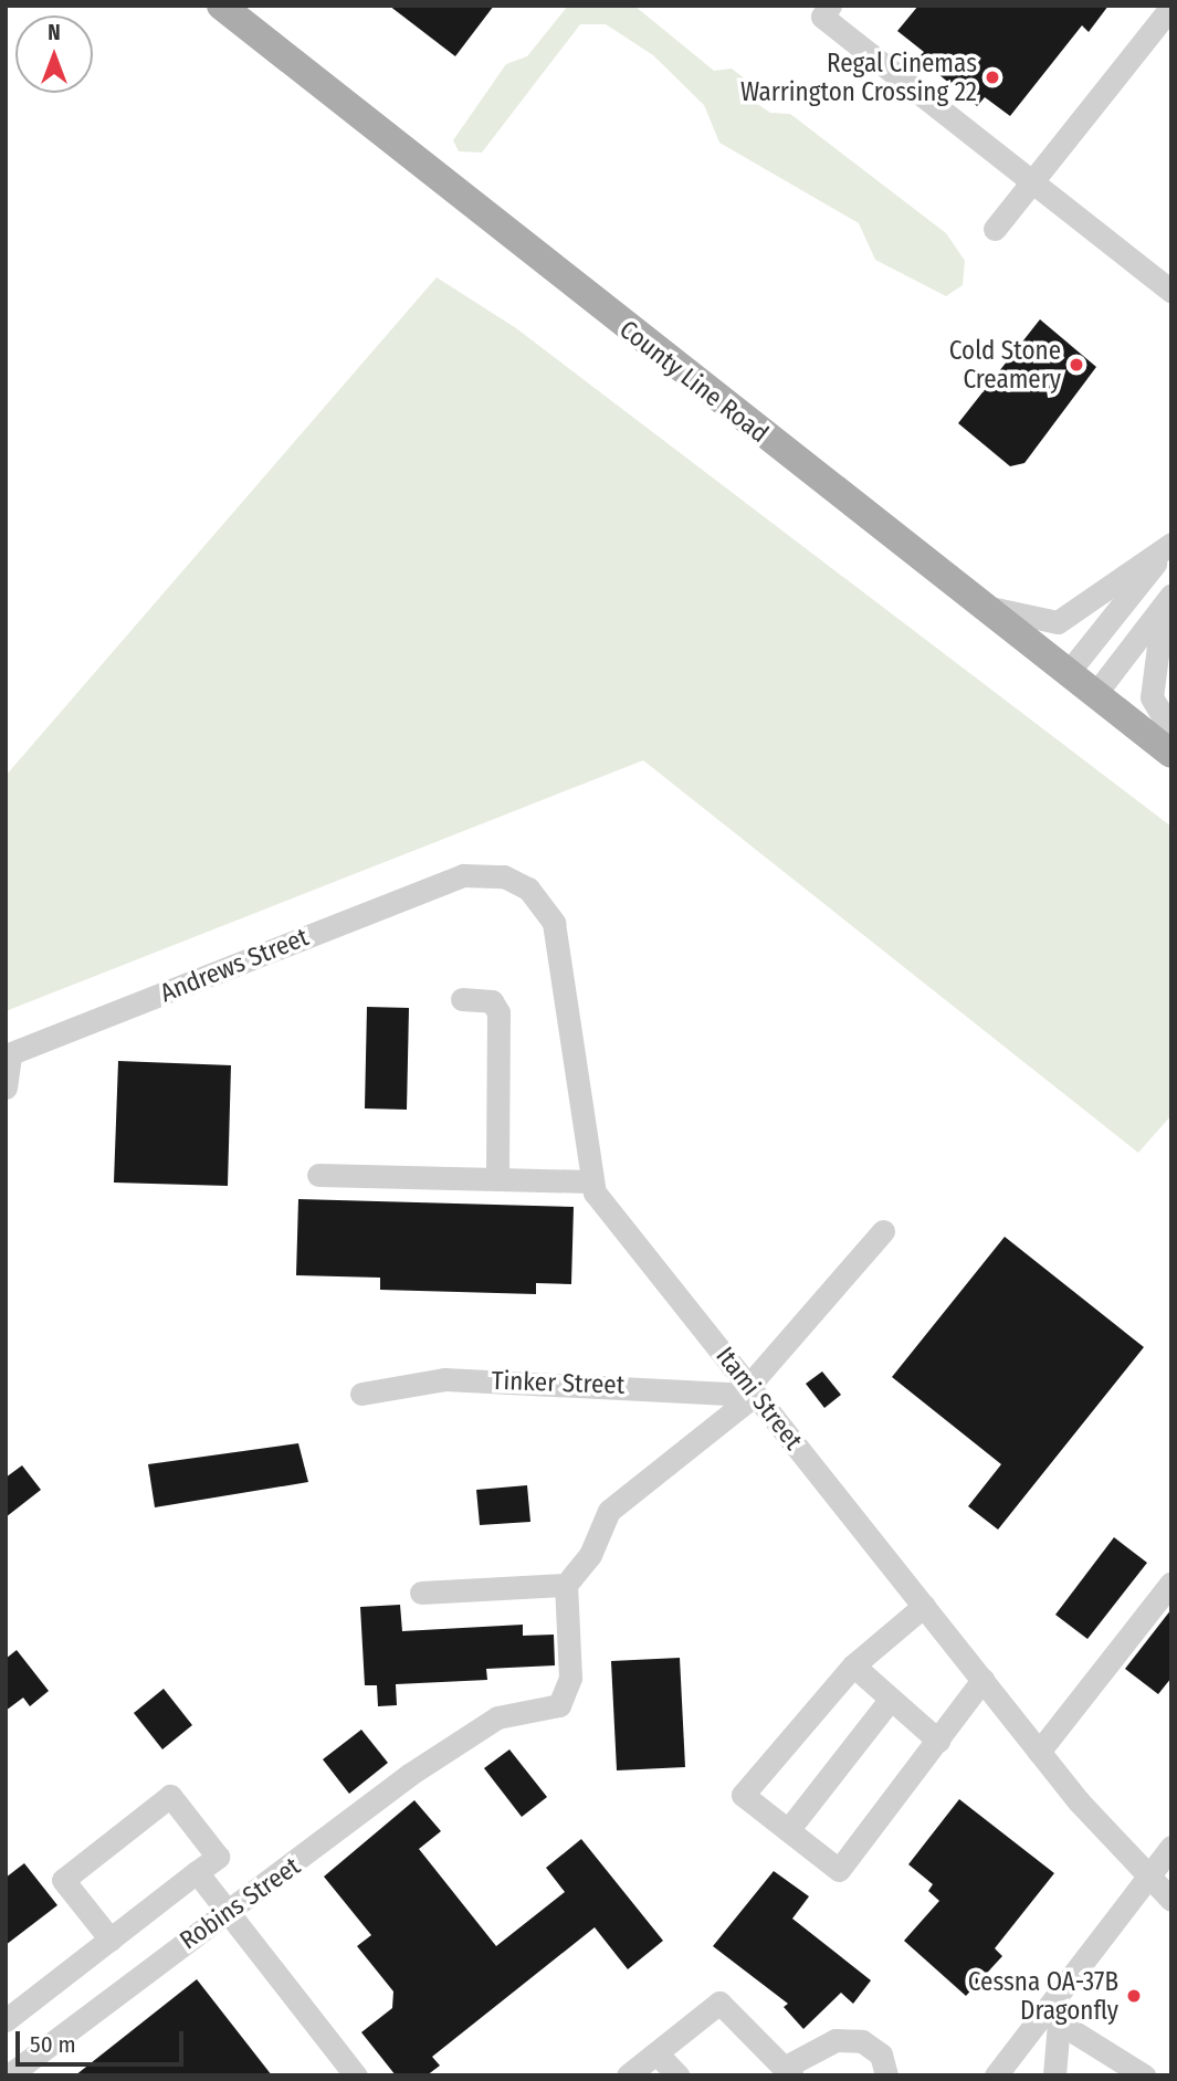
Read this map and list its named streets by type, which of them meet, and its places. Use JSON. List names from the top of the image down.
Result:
{
  "streets": {
    "main road": ["County Line Road"],
    "street": [
      "Andrews Street",
      "Tinker Street",
      "Itami Street",
      "Robins Street"
    ]
  },
  "crossings": [
    ["Andrews Street", "Itami Street"],
    ["Tinker Street", "Itami Street"]
  ],
  "places": ["Regal Cinemas Warrington Crossing 22", "Cold Stone Creamery", "Cessna OA-37B Dragonfly"],
  "scale_bar": "50 m",
  "north": "top"
}
